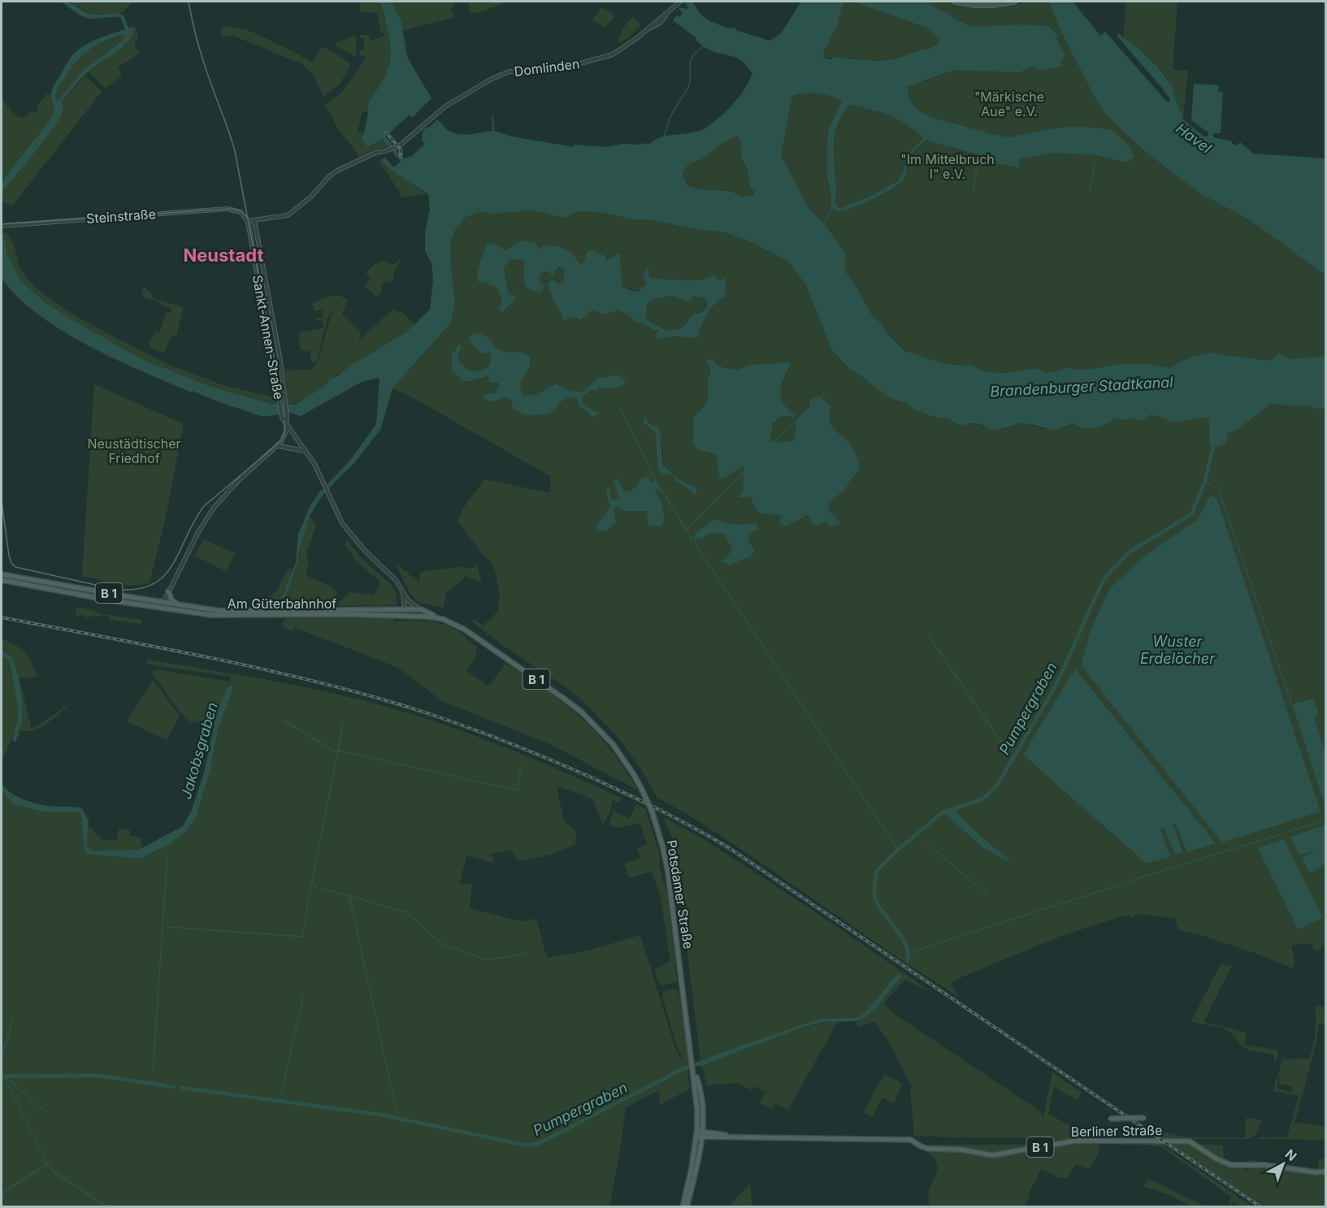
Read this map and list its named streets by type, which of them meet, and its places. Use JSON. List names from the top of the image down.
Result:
{
  "streets": {
    "main road": [
      "B 1",
      "Am Güterbahnhof",
      "Potsdamer Straße",
      "Berliner Straße"
    ],
    "street": ["Domlinden", "Steinstraße", "Sankt-Annen-Straße"]
  },
  "crossings": [
    ["Domlinden", "Sankt-Annen-Straße"],
    ["Steinstraße", "Sankt-Annen-Straße"],
    ["B 1", "Am Güterbahnhof"],
    ["Am Güterbahnhof", "Potsdamer Straße"],
    ["Potsdamer Straße", "Berliner Straße"]
  ],
  "districts": ["Neustadt"],
  "water": [
    "Havel",
    "Brandenburger Stadtkanal",
    "Wuster Erdelöcher",
    "Pumpergraben",
    "Jakobsgraben"
  ],
  "parks": ["\"Märkische Aue\" e.V.", "\"Im Mittelbruch I\" e.V.", "Neustädtischer Friedhof"],
  "north": "top right"
}
